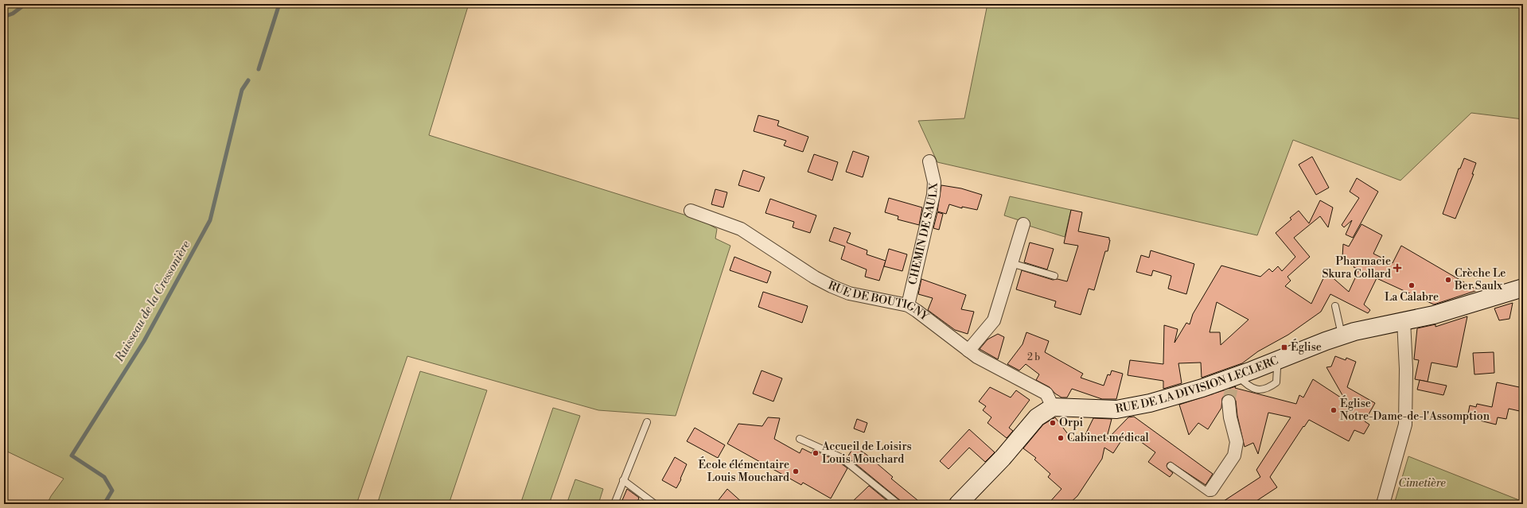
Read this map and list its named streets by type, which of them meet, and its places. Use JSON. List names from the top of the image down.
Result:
{
  "streets": {
    "main road": ["RUE DE LA DIVISION LECLERC"],
    "street": ["CHEMIN DE SAULX", "RUE DE BOUTIGNY"]
  },
  "crossings": [
    ["CHEMIN DE SAULX", "RUE DE BOUTIGNY"],
    ["RUE DE BOUTIGNY", "RUE DE LA DIVISION LECLERC"]
  ],
  "water": ["Ruisseau de la Cressonière"],
  "parks": ["Cimetière"],
  "places": {
    "health": ["Pharmacie Skura Collard"],
    "other": [
      "Crèche Le Ber Saulx",
      "La Calabre",
      "Église Notre-Dame-de-l'Assomption",
      "Orpi",
      "Cabinet médical",
      "Accueil de Loisirs Louis Mouchard",
      "École élémentaire Louis Mouchard"
    ],
    "transit": ["Église"]
  },
  "house_numbers": ["2 b"]
}
